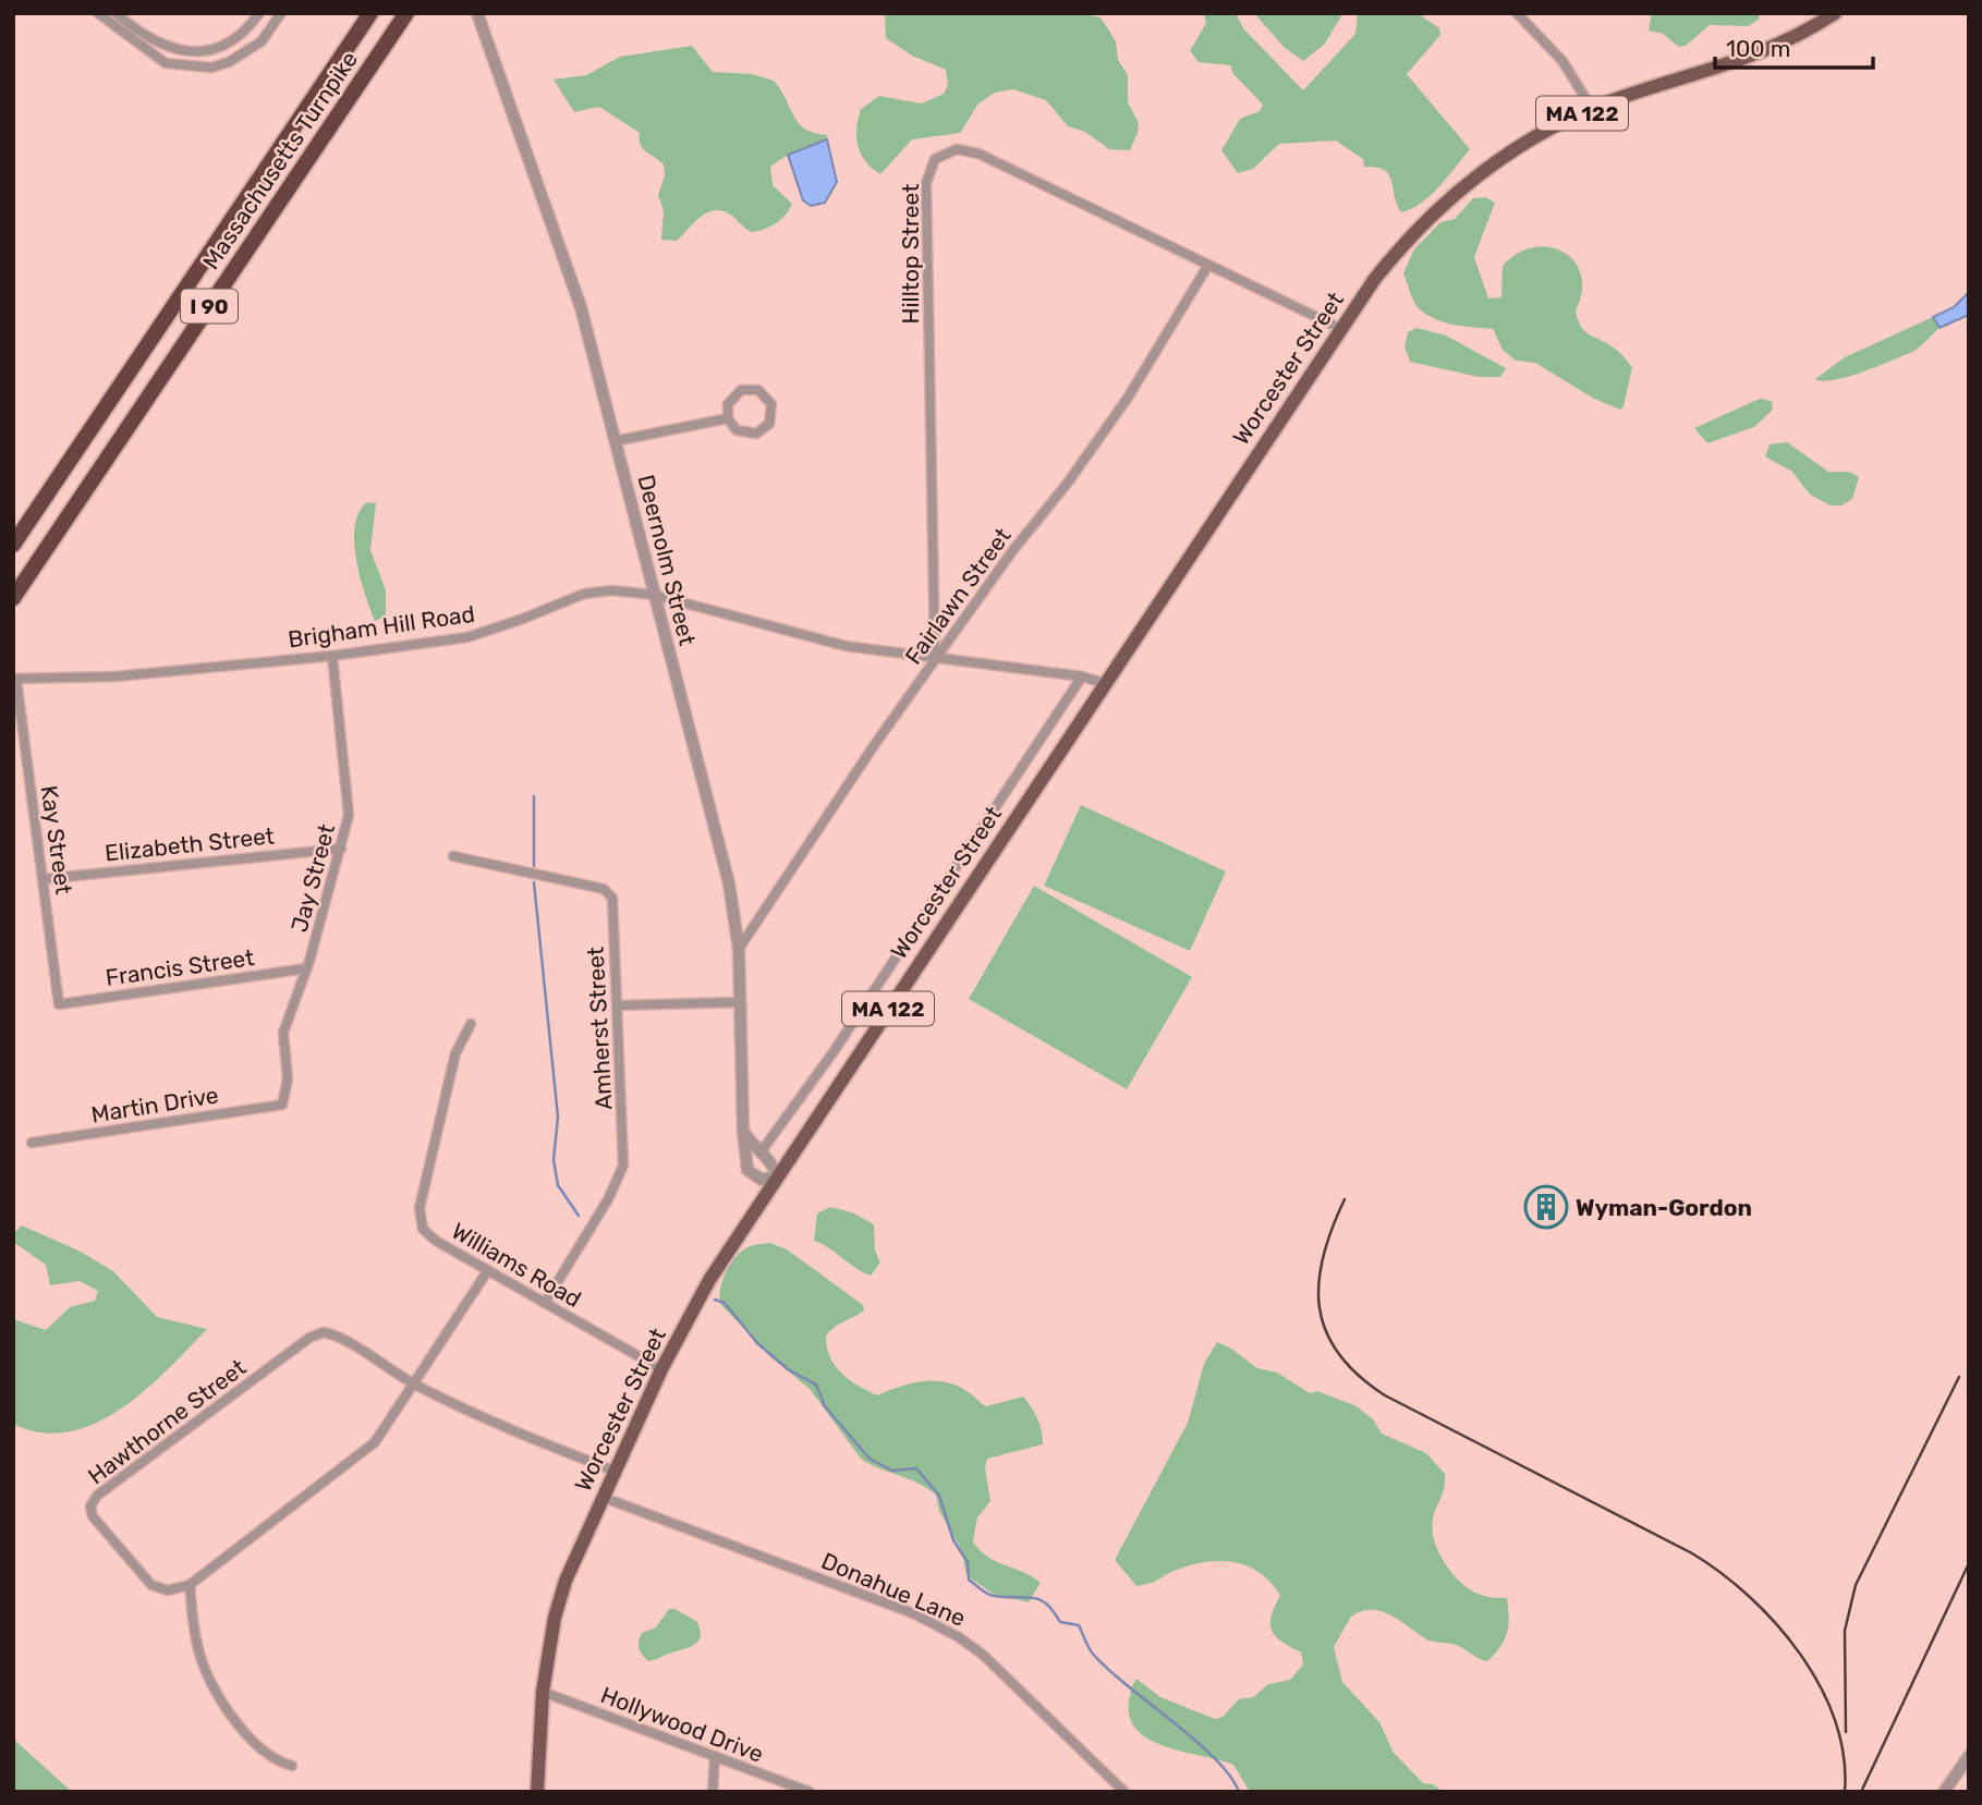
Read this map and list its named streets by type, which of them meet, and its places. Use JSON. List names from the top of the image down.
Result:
{
  "streets": {
    "highway": ["Massachusetts Turnpike", "I 90"],
    "main road": ["MA 122", "Worcester Street"],
    "street": [
      "Hilltop Street",
      "Deernolm Street",
      "Fairlawn Street",
      "Brigham Hill Road",
      "Kay Street",
      "Elizabeth Street",
      "Jay Street",
      "Francis Street",
      "Amherst Street",
      "Martin Drive",
      "Williams Road",
      "Hawthorne Street",
      "Donahue Lane",
      "Hollywood Drive"
    ]
  },
  "crossings": [
    ["MA 122", "Worcester Street"],
    ["Hilltop Street", "Worcester Street"],
    ["Hilltop Street", "Fairlawn Street"],
    ["Hilltop Street", "Brigham Hill Road"],
    ["Worcester Street", "Deernolm Street"],
    ["Worcester Street", "Brigham Hill Road"],
    ["Worcester Street", "Williams Road"],
    ["Worcester Street", "Donahue Lane"],
    ["Worcester Street", "Hollywood Drive"],
    ["Deernolm Street", "Fairlawn Street"],
    ["Deernolm Street", "Brigham Hill Road"],
    ["Fairlawn Street", "Brigham Hill Road"],
    ["Brigham Hill Road", "Kay Street"],
    ["Brigham Hill Road", "Jay Street"],
    ["Kay Street", "Elizabeth Street"],
    ["Kay Street", "Francis Street"],
    ["Elizabeth Street", "Jay Street"],
    ["Jay Street", "Francis Street"],
    ["Jay Street", "Martin Drive"],
    ["Amherst Street", "Williams Road"]
  ],
  "places": {
    "building": ["Wyman-Gordon"]
  },
  "scale_bar": "100 m"
}
